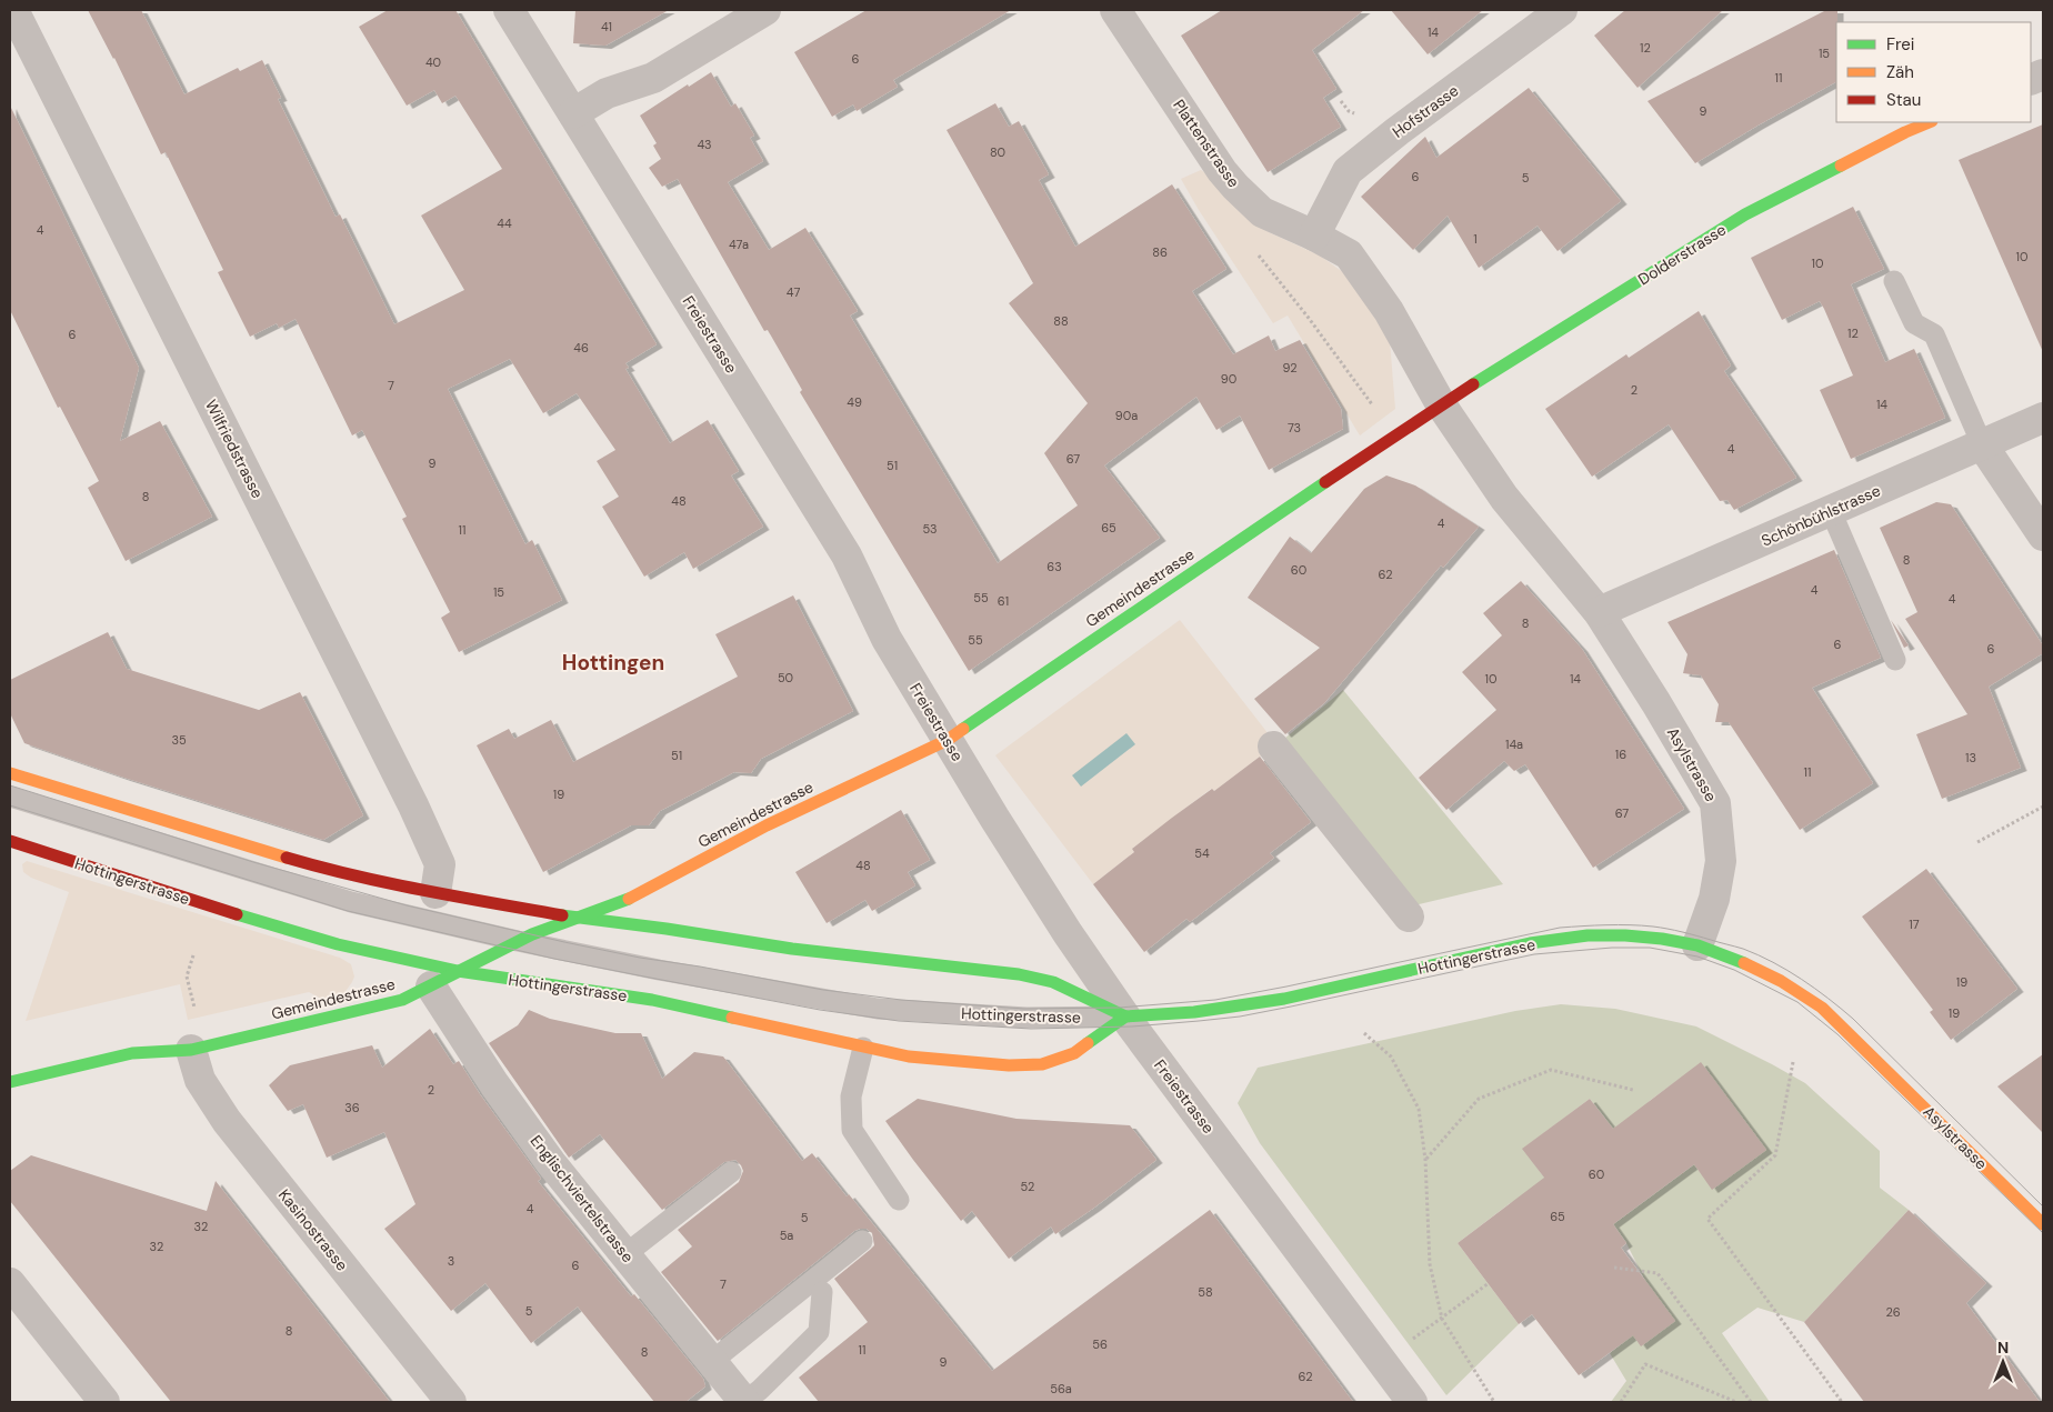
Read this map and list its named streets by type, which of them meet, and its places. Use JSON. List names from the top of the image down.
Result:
{
  "streets": {
    "main road": [
      "Dolderstrasse",
      "Gemeindestrasse",
      "Asylstrasse",
      "Hottingerstrasse"
    ],
    "street": [
      "Hofstrasse",
      "Plattenstrasse",
      "Freiestrasse",
      "Wilfriedstrasse",
      "Schönbühlstrasse",
      "Englischviertelstrasse",
      "Kasinostrasse"
    ]
  },
  "crossings": [
    ["Hofstrasse", "Plattenstrasse"],
    ["Plattenstrasse", "Dolderstrasse"],
    ["Plattenstrasse", "Gemeindestrasse"],
    ["Plattenstrasse", "Asylstrasse"],
    ["Dolderstrasse", "Gemeindestrasse"],
    ["Dolderstrasse", "Asylstrasse"],
    ["Freiestrasse", "Gemeindestrasse"],
    ["Freiestrasse", "Hottingerstrasse"],
    ["Wilfriedstrasse", "Hottingerstrasse"],
    ["Schönbühlstrasse", "Asylstrasse"],
    ["Gemeindestrasse", "Asylstrasse"],
    ["Gemeindestrasse", "Hottingerstrasse"],
    ["Gemeindestrasse", "Englischviertelstrasse"],
    ["Gemeindestrasse", "Kasinostrasse"],
    ["Asylstrasse", "Hottingerstrasse"]
  ],
  "districts": ["Hottingen"],
  "house_numbers": [
    "41",
    "14",
    "12",
    "15",
    "6",
    "40",
    "11",
    "9",
    "43",
    "80",
    "6",
    "5",
    "44",
    "4",
    "1",
    "47a",
    "86",
    "10",
    "10",
    "47",
    "88",
    "12",
    "6",
    "46",
    "92",
    "90",
    "7",
    "2",
    "49",
    "14",
    "90a",
    "73",
    "4",
    "67",
    "9",
    "51",
    "8",
    "48",
    "4",
    "65",
    "53",
    "11",
    "8",
    "63",
    "60",
    "62",
    "4",
    "15",
    "55",
    "4",
    "61",
    "8",
    "55",
    "6",
    "6",
    "50",
    "10",
    "14",
    "35",
    "14a",
    "16",
    "51",
    "13",
    "11",
    "19",
    "67",
    "54",
    "48",
    "17",
    "19",
    "19",
    "2",
    "36",
    "60",
    "52",
    "4",
    "65",
    "5",
    "32",
    "5a",
    "32",
    "3",
    "6",
    "7",
    "58",
    "5",
    "26",
    "8",
    "56",
    "11",
    "8",
    "9",
    "62",
    "56a"
  ],
  "legend": ["Frei", "Zäh", "Stau"],
  "north": "top"
}
